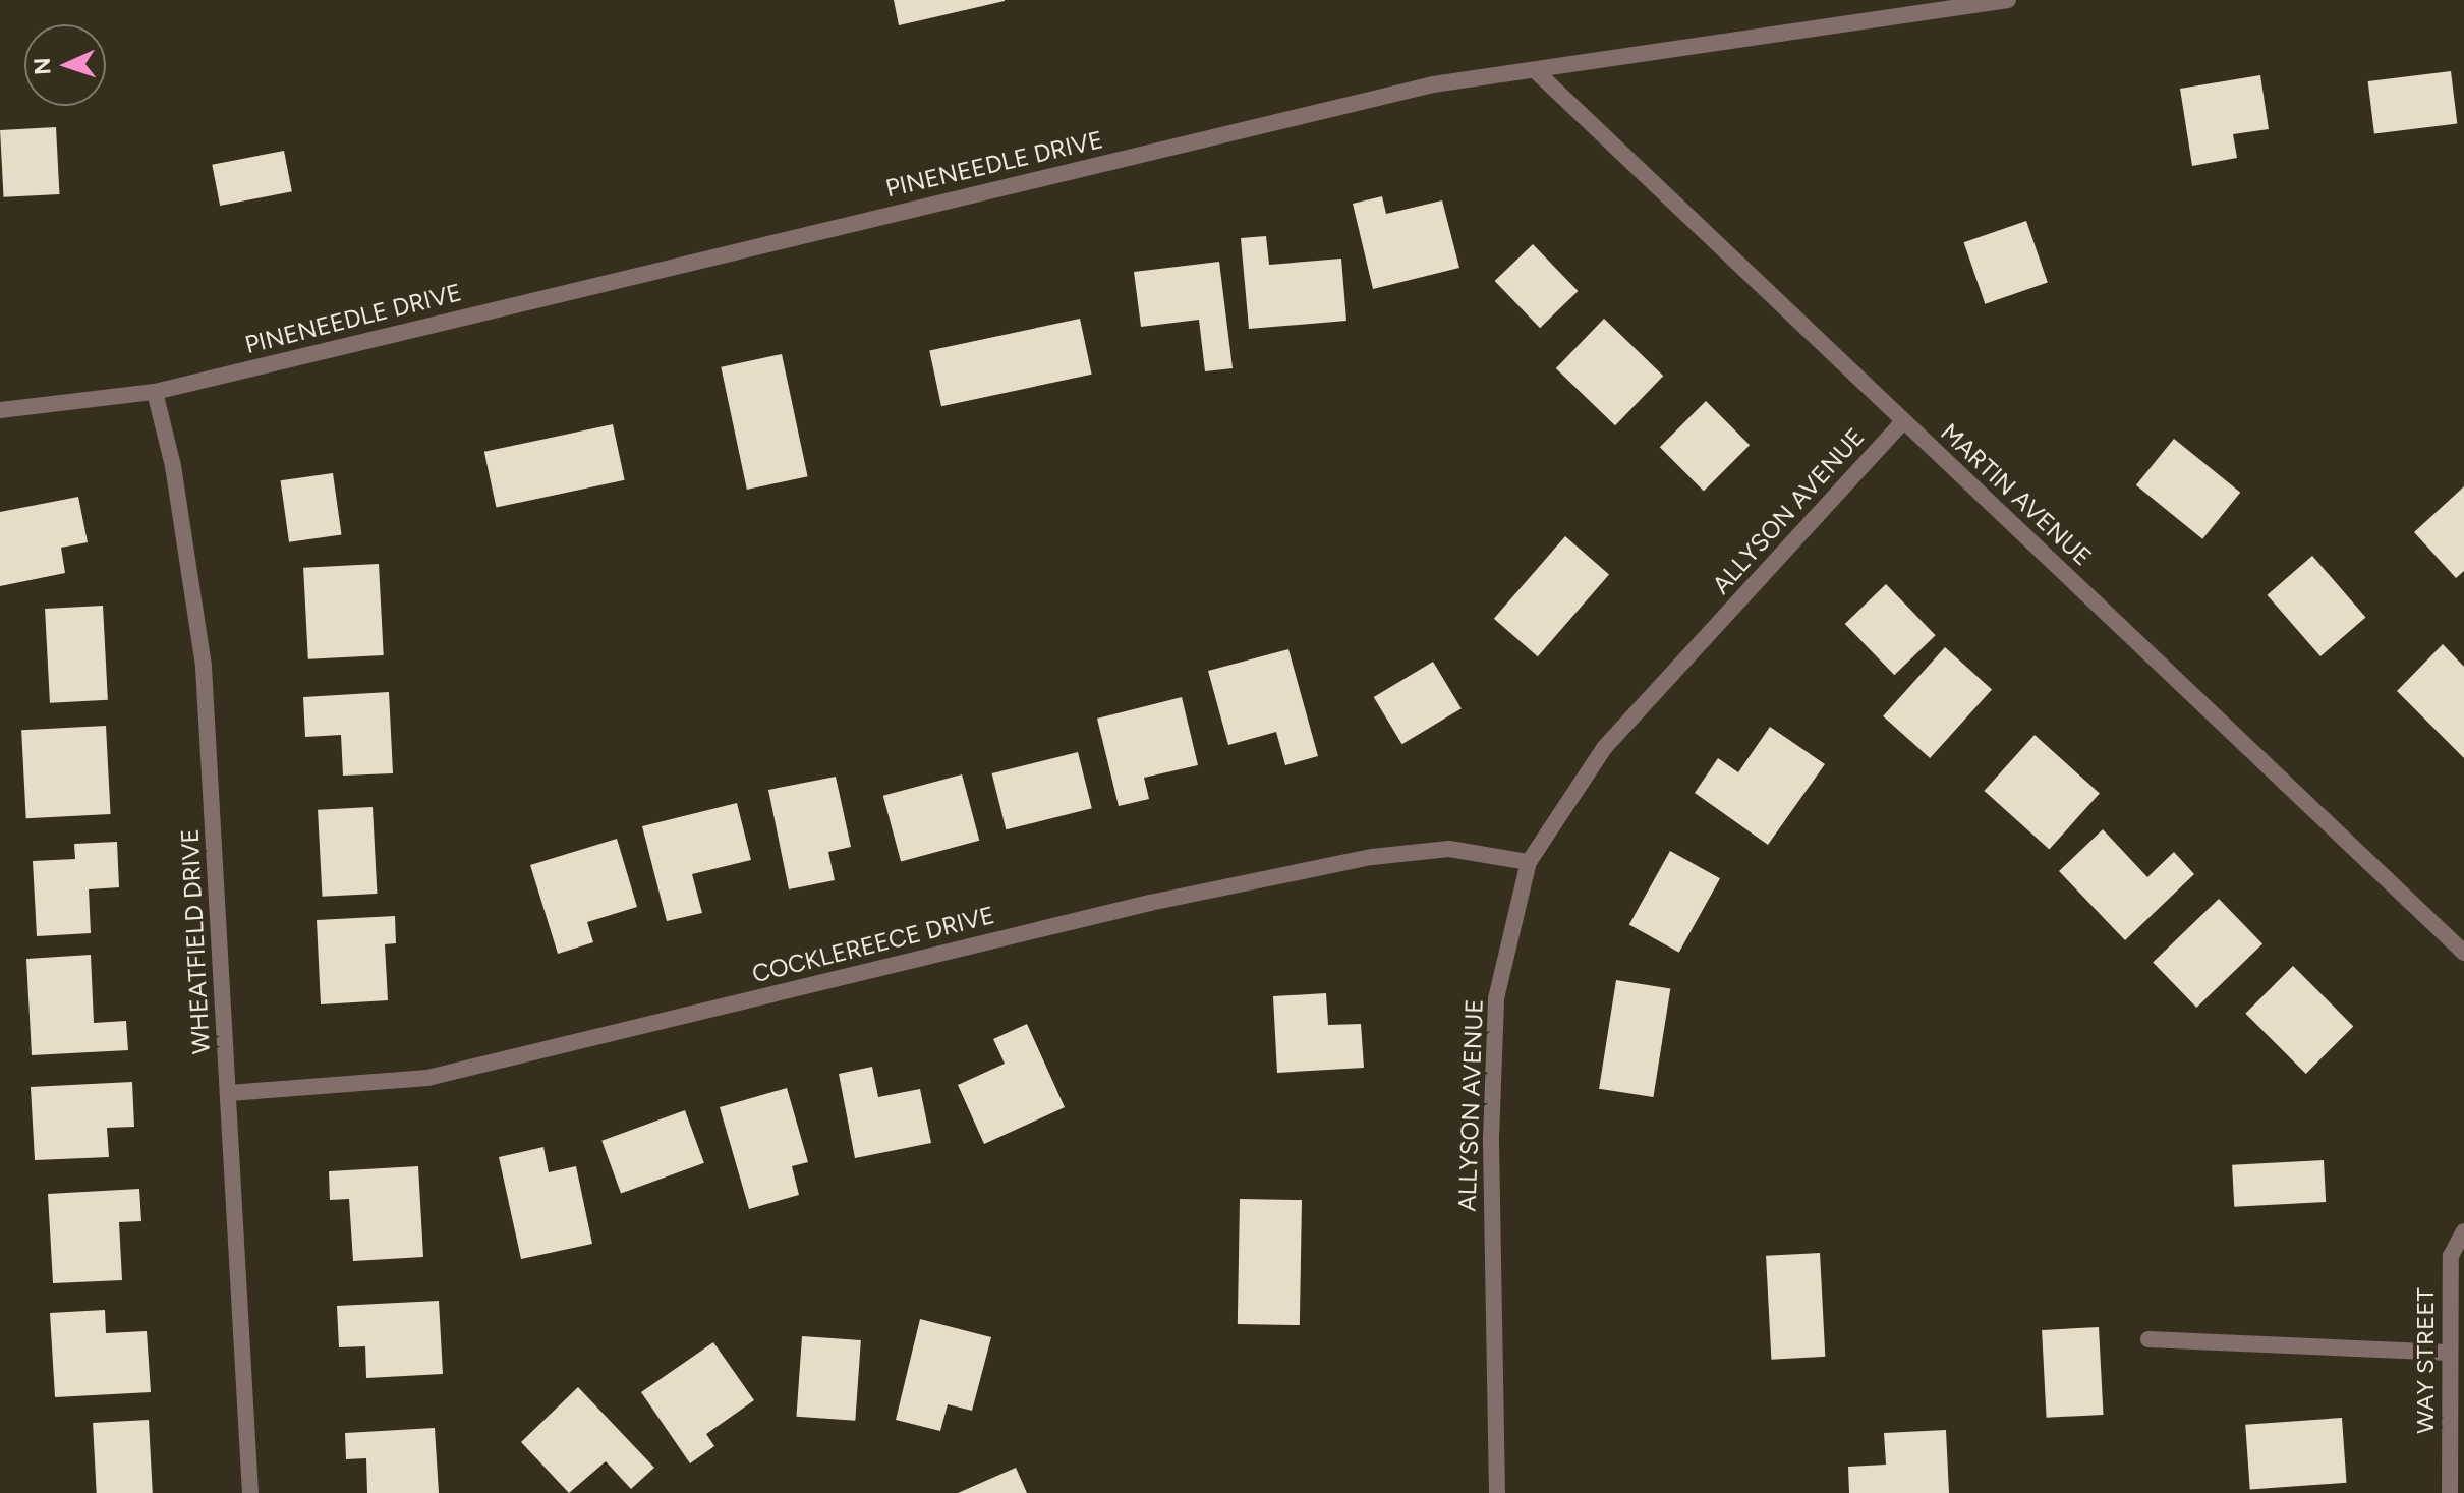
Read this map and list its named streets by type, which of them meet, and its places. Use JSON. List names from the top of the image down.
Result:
{
  "streets": {
    "street": [
      "PINENEEDLE DRIVE",
      "MARTIN AVENUE",
      "ALLYSON AVENUE",
      "WHEATFIELD DRIVE",
      "COCKLEREECE DRIVE",
      "WAY STREET"
    ]
  },
  "crossings": [
    ["PINENEEDLE DRIVE", "MARTIN AVENUE"],
    ["PINENEEDLE DRIVE", "WHEATFIELD DRIVE"],
    ["MARTIN AVENUE", "ALLYSON AVENUE"],
    ["ALLYSON AVENUE", "COCKLEREECE DRIVE"],
    ["WHEATFIELD DRIVE", "COCKLEREECE DRIVE"]
  ],
  "north": "left"
}
